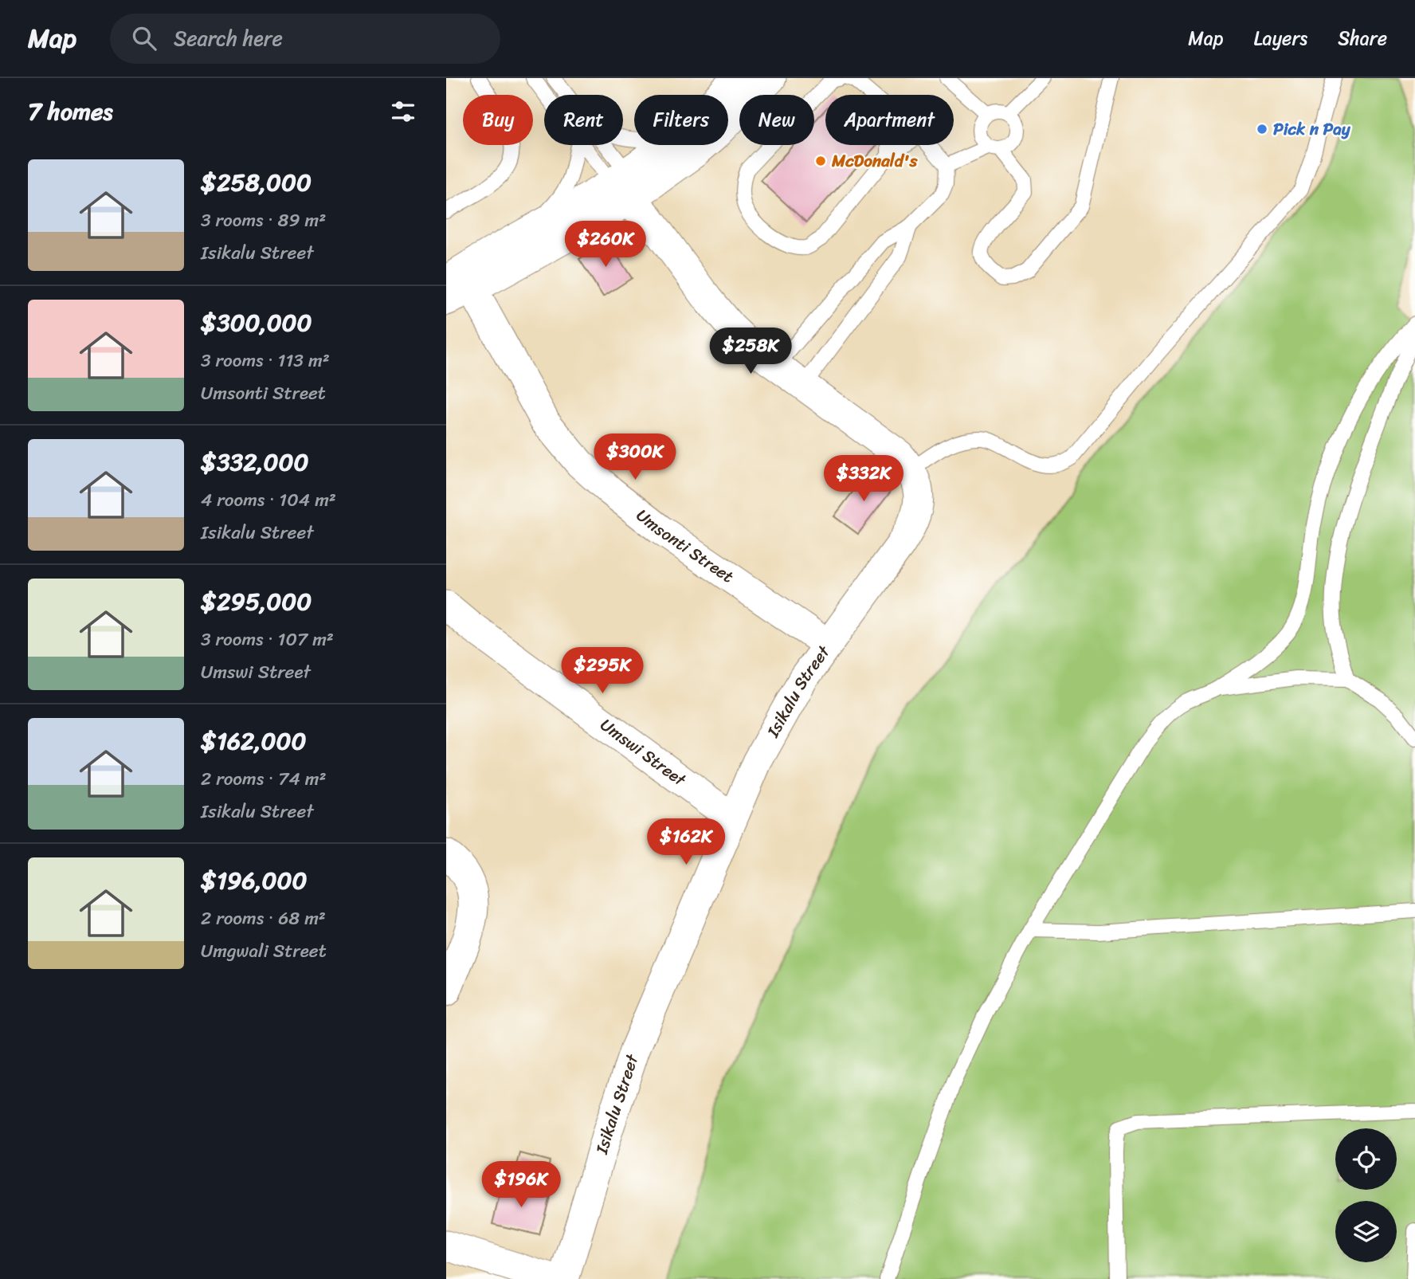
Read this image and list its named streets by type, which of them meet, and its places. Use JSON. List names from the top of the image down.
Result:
{
  "streets": {
    "street": ["Umsonti Street", "Isikalu Street", "Umswi Street"]
  },
  "crossings": [
    ["Umsonti Street", "Isikalu Street"],
    ["Isikalu Street", "Umswi Street"]
  ],
  "places": ["Pick n Pay", "McDonald's"],
  "page": {
    "header": "Map",
    "search": "Search here",
    "nav": ["Map", "Layers", "Share"],
    "heading": "7 homes",
    "chip": [
      "Buy",
      "Rent",
      "Filters",
      "New",
      "Apartment"
    ],
    "list": [
      {
        "name": "$258,000",
        "note": "3 rooms · 89 m² · Isikalu Street"
      },
      {
        "name": "$300,000",
        "note": "3 rooms · 113 m² · Umsonti Street"
      },
      {
        "name": "$332,000",
        "note": "4 rooms · 104 m² · Isikalu Street"
      },
      {
        "name": "$295,000",
        "note": "3 rooms · 107 m² · Umswi Street"
      },
      {
        "name": "$162,000",
        "note": "2 rooms · 74 m² · Isikalu Street"
      },
      {
        "name": "$196,000",
        "note": "2 rooms · 68 m² · Umgwali Street"
      }
    ],
    "price": [
      "$260K",
      "$258K",
      "$300K",
      "$332K",
      "$295K",
      "$162K",
      "$196K"
    ]
  }
}
